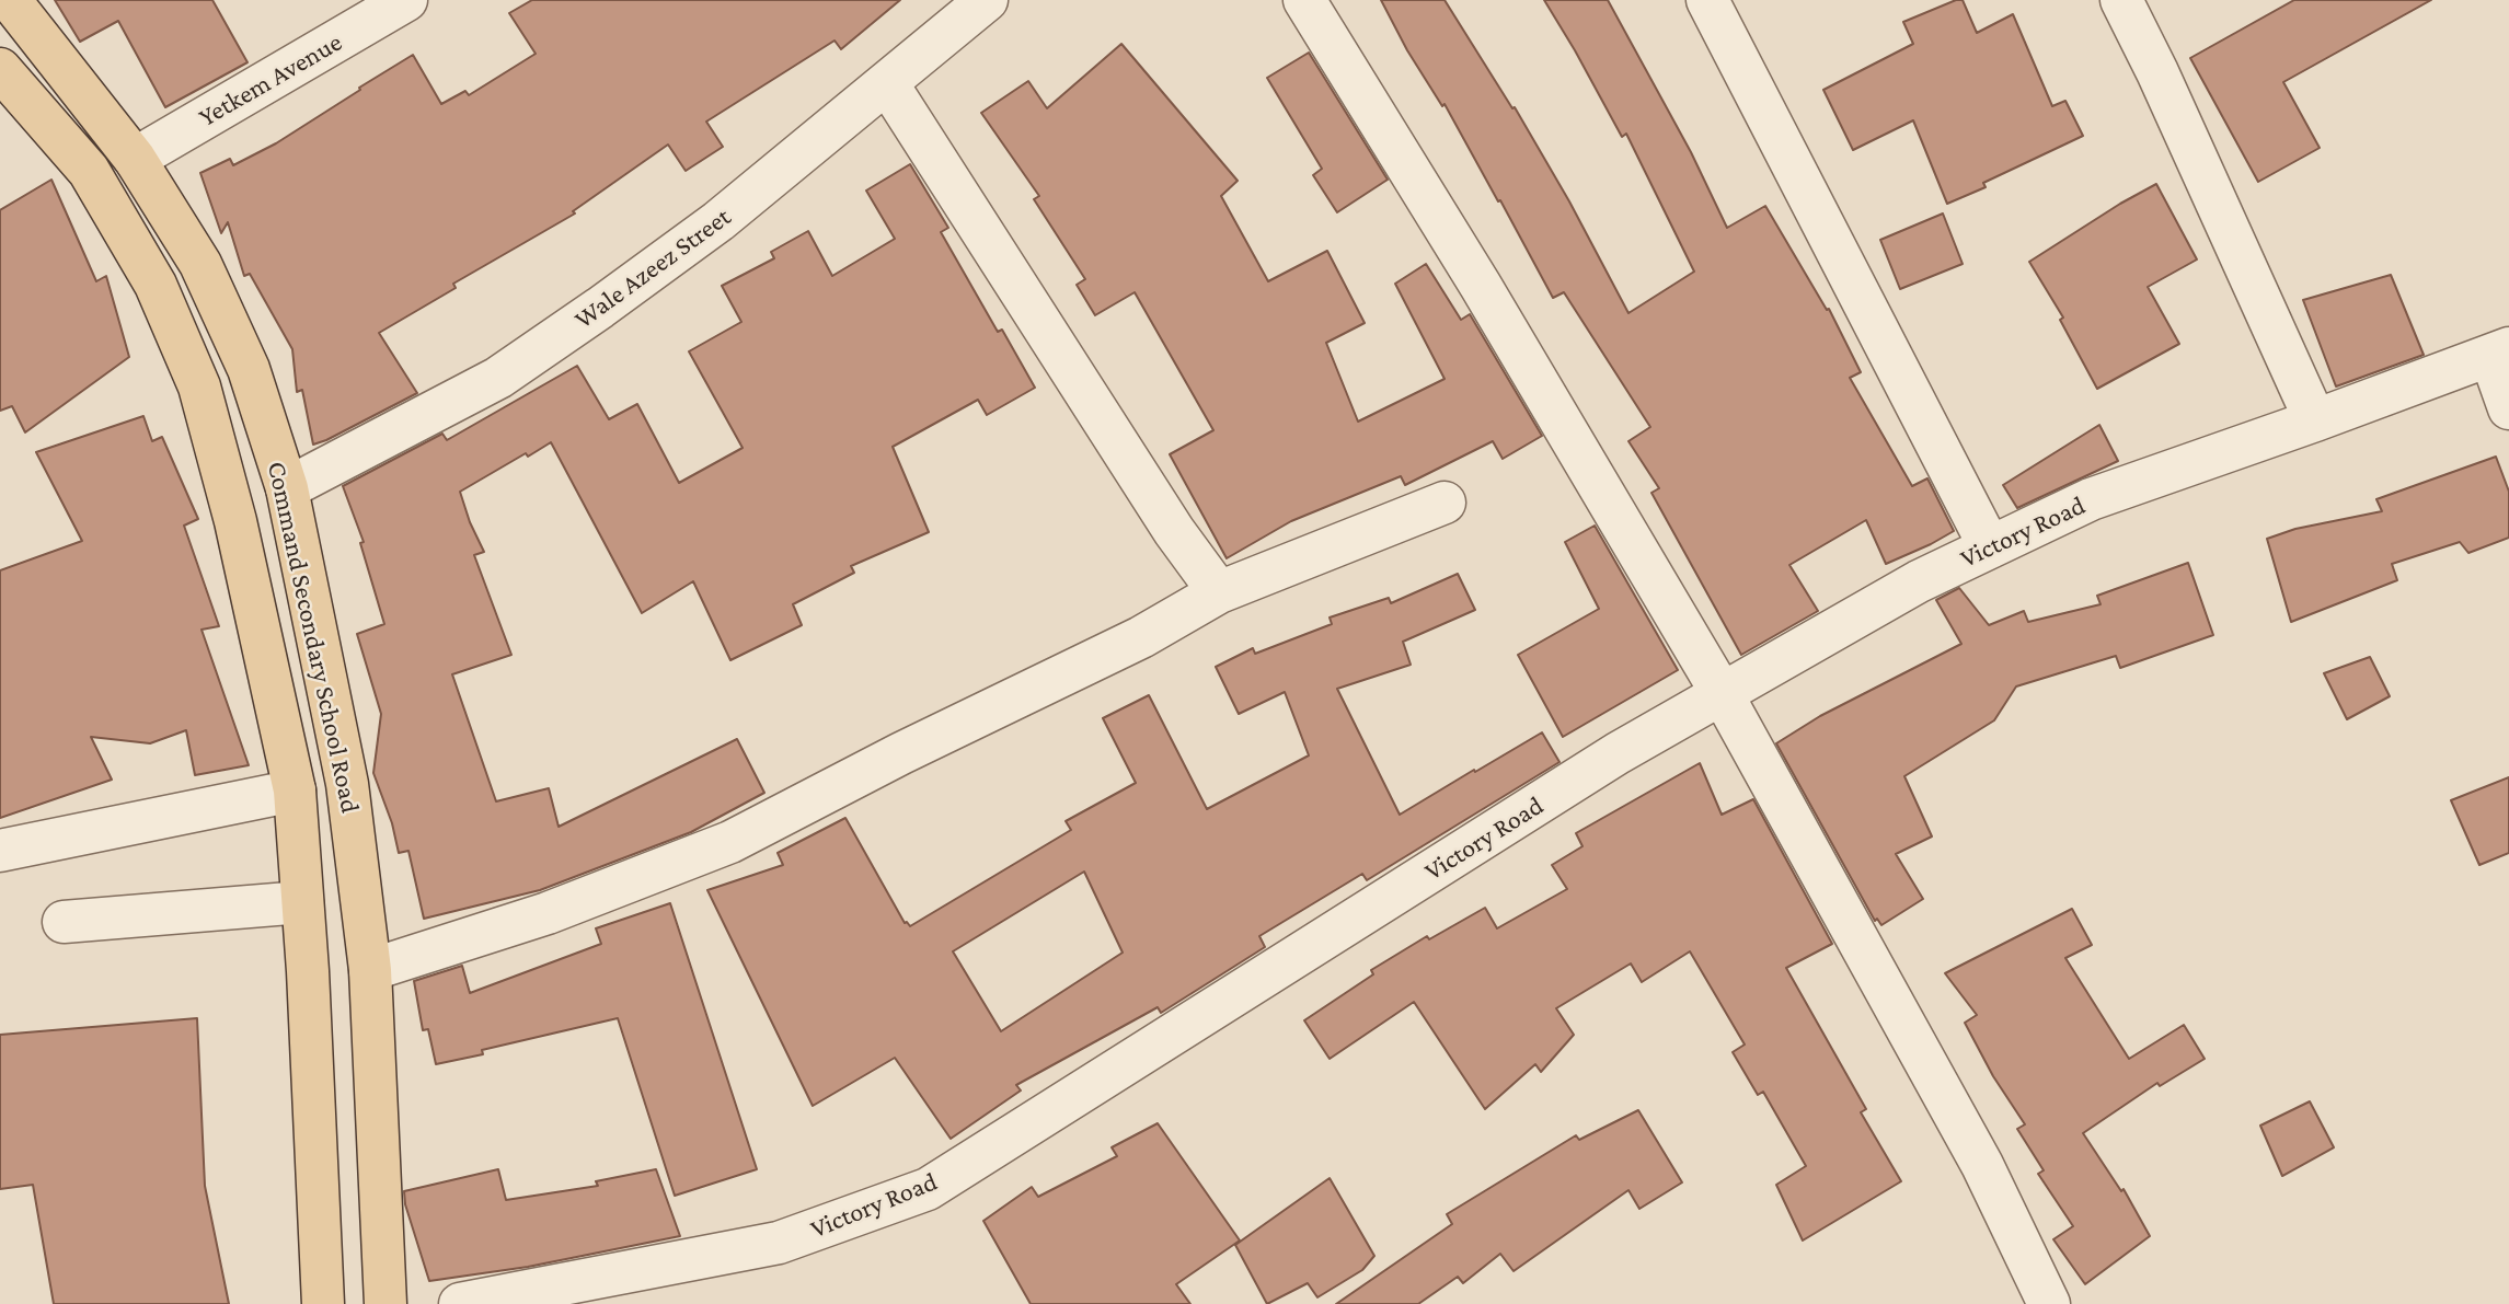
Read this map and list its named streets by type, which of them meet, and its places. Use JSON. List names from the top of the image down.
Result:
{
  "streets": {
    "main road": ["Command Secondary School Road"],
    "street": ["Yetkem Avenue", "Wale Azeez Street", "Victory Road"]
  },
  "crossings": [
    ["Yetkem Avenue", "Command Secondary School Road"],
    ["Wale Azeez Street", "Command Secondary School Road"]
  ]
}
